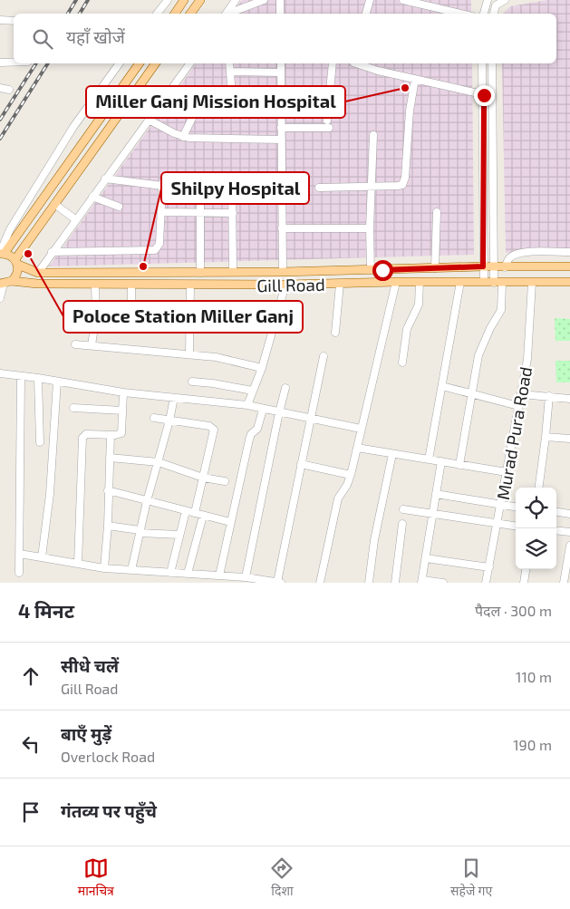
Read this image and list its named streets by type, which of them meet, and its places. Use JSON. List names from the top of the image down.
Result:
{
  "streets": {
    "main road": ["Gill Road"],
    "street": ["Murad Pura Road"]
  },
  "crossings": [
    ["Gill Road", "Murad Pura Road"]
  ],
  "places": ["Miller Ganj Mission Hospital", "Poloce Station Miller Ganj", "Shilpy Hospital"],
  "page": {
    "search": "यहाँ खोजें",
    "heading": ["4 मिनट", "पैदल · 300 m"],
    "list": [
      ["सीधे चलें", "Gill Road", "110 m"],
      ["बाएँ मुड़ें", "Overlock Road", "190 m"],
      "गंतव्य पर पहुँचे"
    ],
    "nav": ["मानचित्र", "दिशा", "सहेजे गए"]
  }
}
